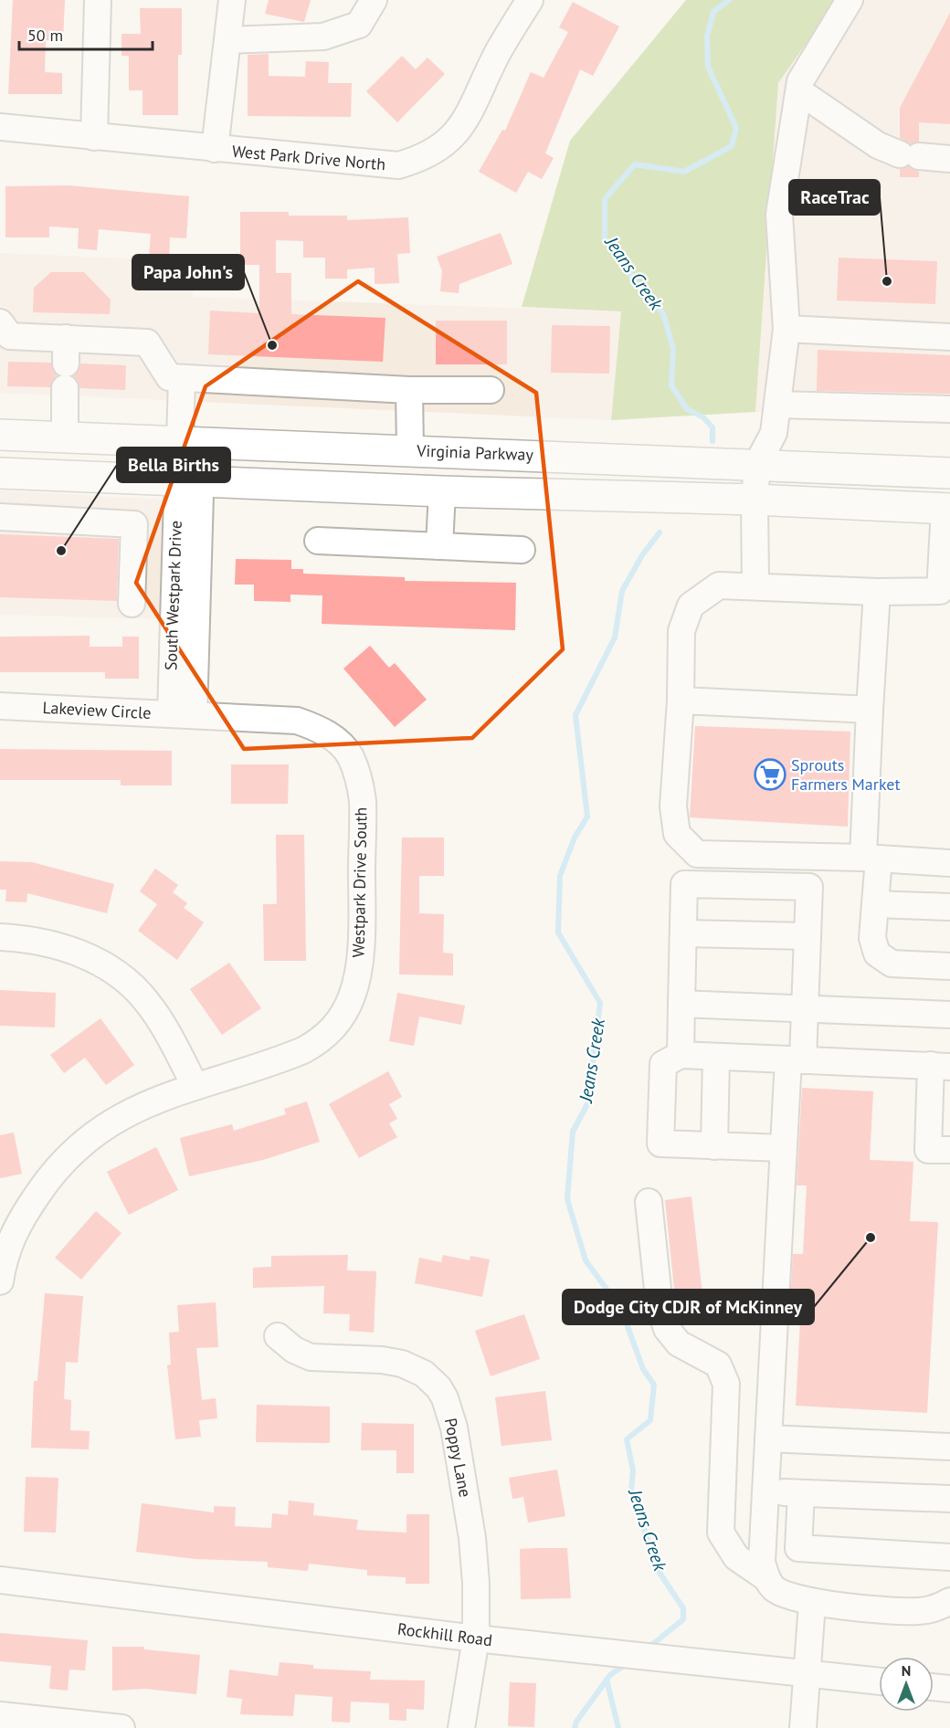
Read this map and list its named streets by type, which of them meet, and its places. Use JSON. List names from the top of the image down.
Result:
{
  "streets": {
    "main road": ["Virginia Parkway"],
    "street": [
      "West Park Drive North",
      "South Westpark Drive",
      "Lakeview Circle",
      "Westpark Drive South",
      "Poppy Lane",
      "Rockhill Road"
    ]
  },
  "crossings": [
    ["Virginia Parkway", "South Westpark Drive"],
    ["South Westpark Drive", "Lakeview Circle"],
    ["South Westpark Drive", "Westpark Drive South"],
    ["Lakeview Circle", "Westpark Drive South"],
    ["Poppy Lane", "Rockhill Road"]
  ],
  "water": ["Jeans Creek"],
  "places": {
    "other": [
      "RaceTrac",
      "Papa John's",
      "Bella Births",
      "Dodge City CDJR of McKinney"
    ],
    "supermarket": ["Sprouts Farmers Market"]
  },
  "scale_bar": "50 m",
  "north": "top"
}
